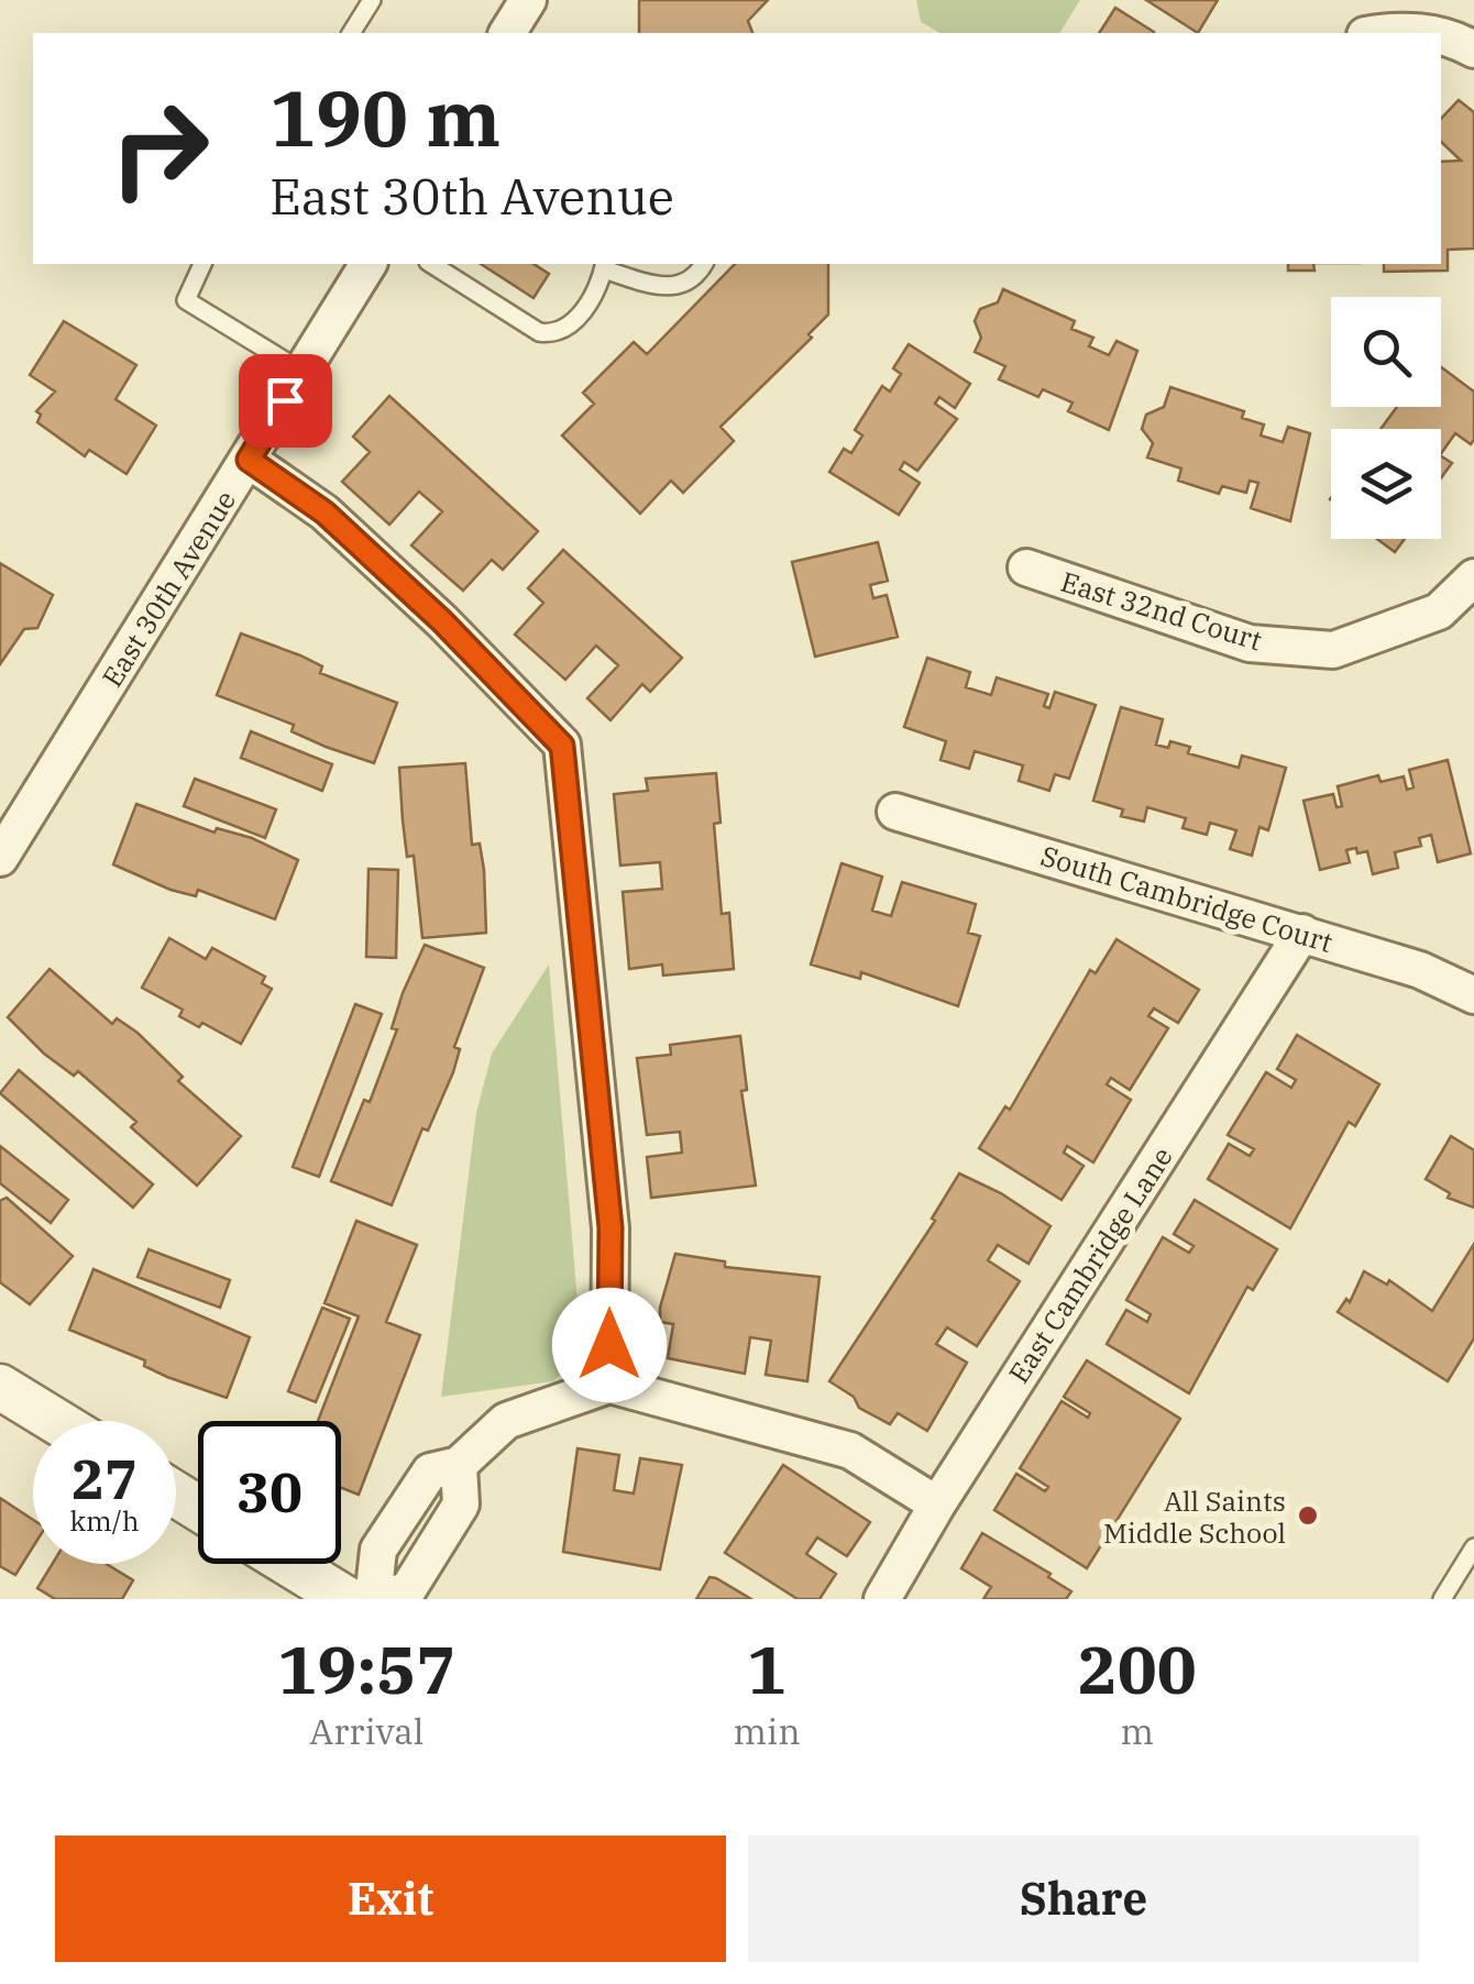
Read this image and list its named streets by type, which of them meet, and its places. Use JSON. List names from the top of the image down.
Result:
{
  "streets": {
    "street": [
      "East 30th Avenue",
      "East 32nd Court",
      "South Cambridge Court",
      "East Cambridge Lane"
    ]
  },
  "crossings": [
    ["South Cambridge Court", "East Cambridge Lane"]
  ],
  "places": ["All Saints Middle School"],
  "page": {
    "turn": ["190 m", "East 30th Avenue"],
    "speed": "27 km/h",
    "limit": "30",
    "eta": [
      "19:57",
      "Arrival",
      "1",
      "min",
      "200",
      "m"
    ],
    "buttons": ["Exit", "Share"]
  }
}
